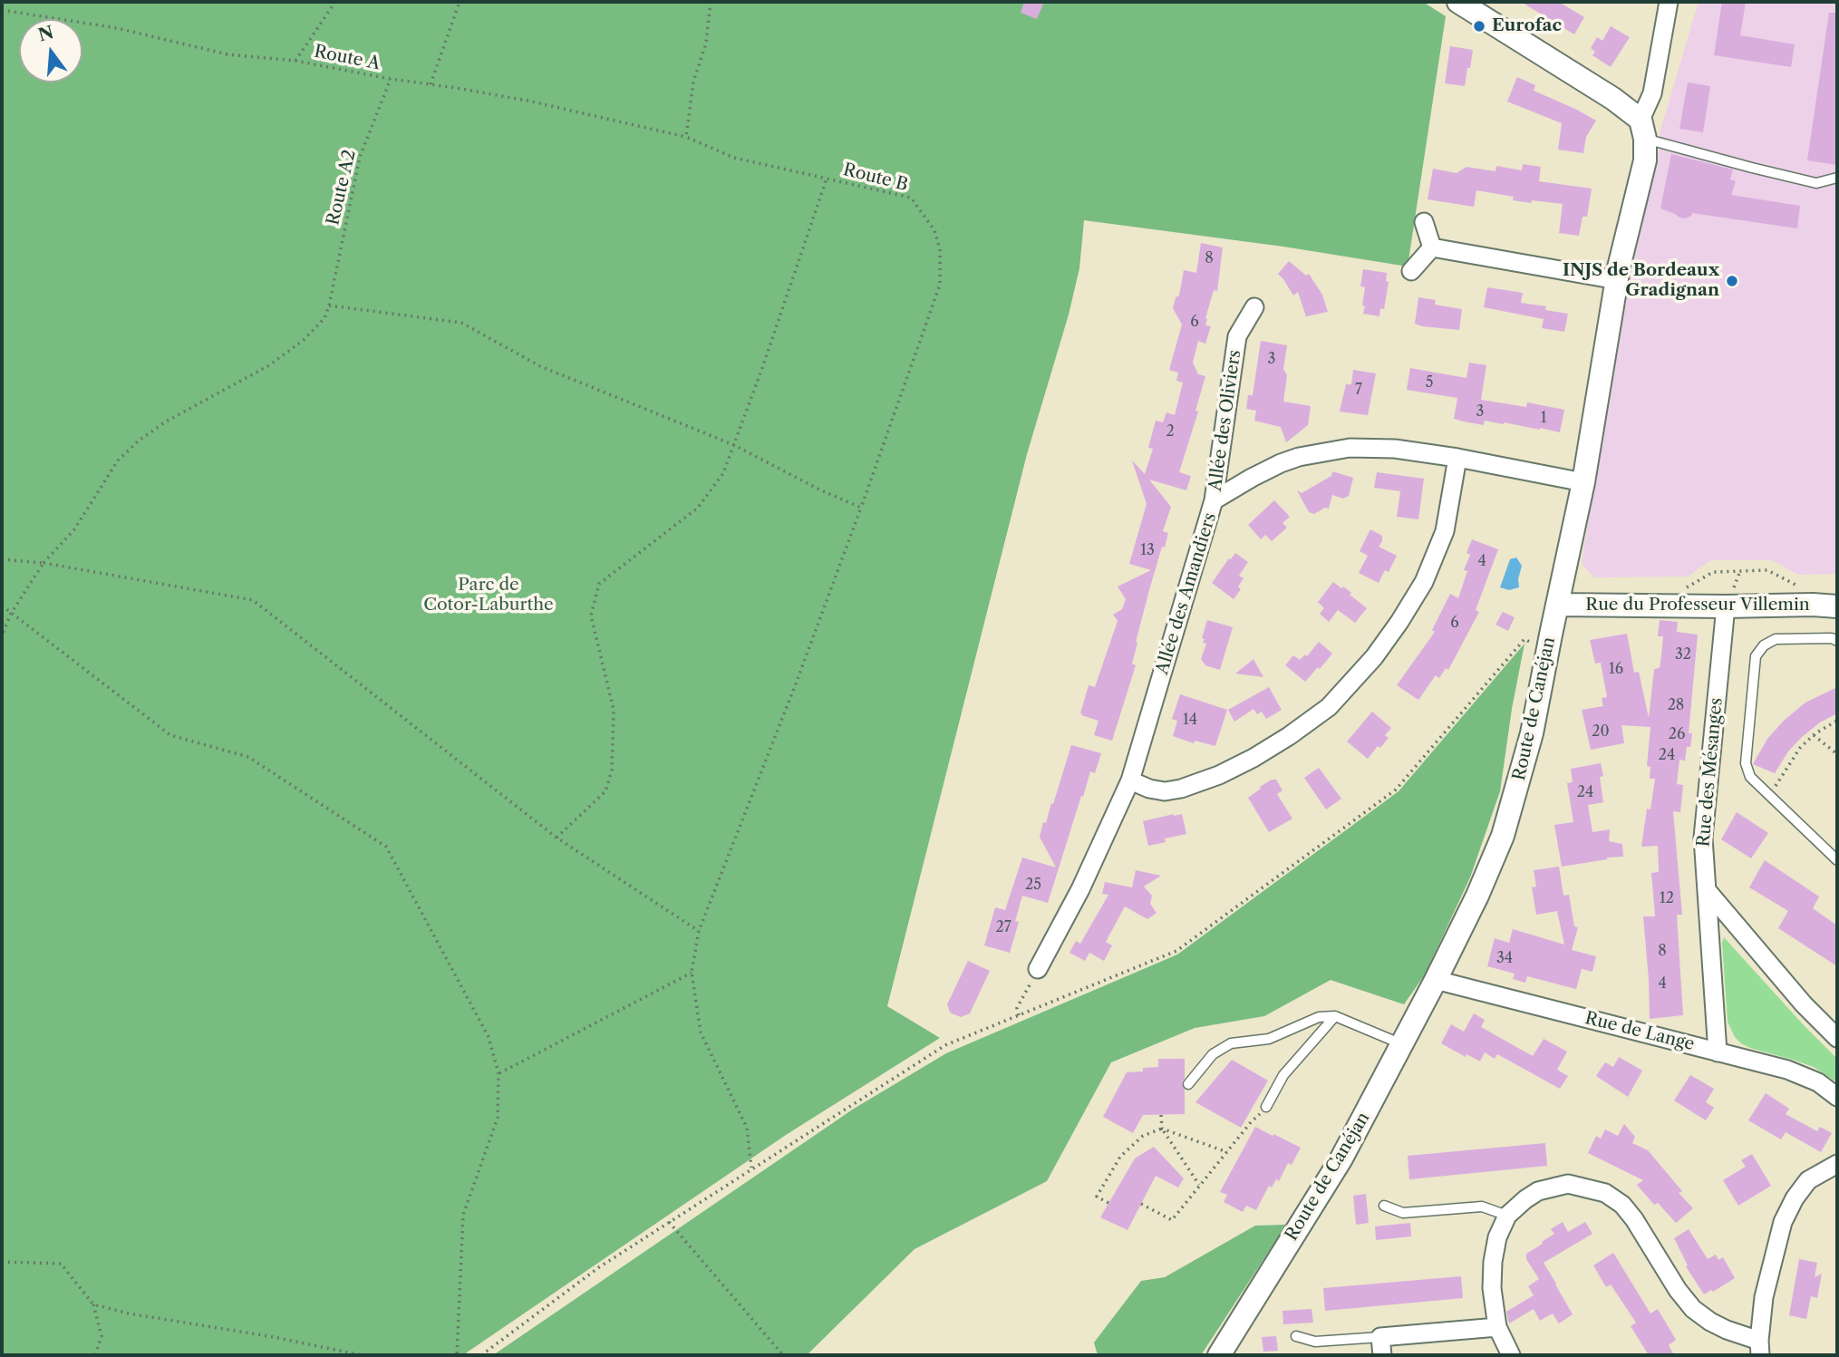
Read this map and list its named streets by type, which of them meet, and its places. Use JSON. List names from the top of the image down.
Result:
{
  "streets": {
    "street": [
      "Allée des Oliviers",
      "Allée des Amandiers",
      "Rue du Professeur Villemin",
      "Route de Canéjan",
      "Rue des Mésanges",
      "Rue de Lange"
    ],
    "path": ["Route A", "Route B", "Route A2"]
  },
  "crossings": [
    ["Route A", "Route B"],
    ["Route A", "Route A2"],
    ["Allée des Oliviers", "Allée des Amandiers"],
    ["Allée des Amandiers", "Route de Canéjan"],
    ["Rue du Professeur Villemin", "Route de Canéjan"],
    ["Rue du Professeur Villemin", "Rue des Mésanges"],
    ["Route de Canéjan", "Rue de Lange"],
    ["Rue des Mésanges", "Rue de Lange"]
  ],
  "parks": ["Parc de Cotor-Laburthe"],
  "places": ["Eurofac", "INJS de Bordeaux Gradignan"],
  "house_numbers": [
    "8",
    "6",
    "3",
    "5",
    "7",
    "3",
    "1",
    "2",
    "13",
    "4",
    "6",
    "32",
    "16",
    "28",
    "14",
    "20",
    "26",
    "24",
    "24",
    "25",
    "12",
    "27",
    "8",
    "34",
    "4"
  ],
  "north": "top"
}
